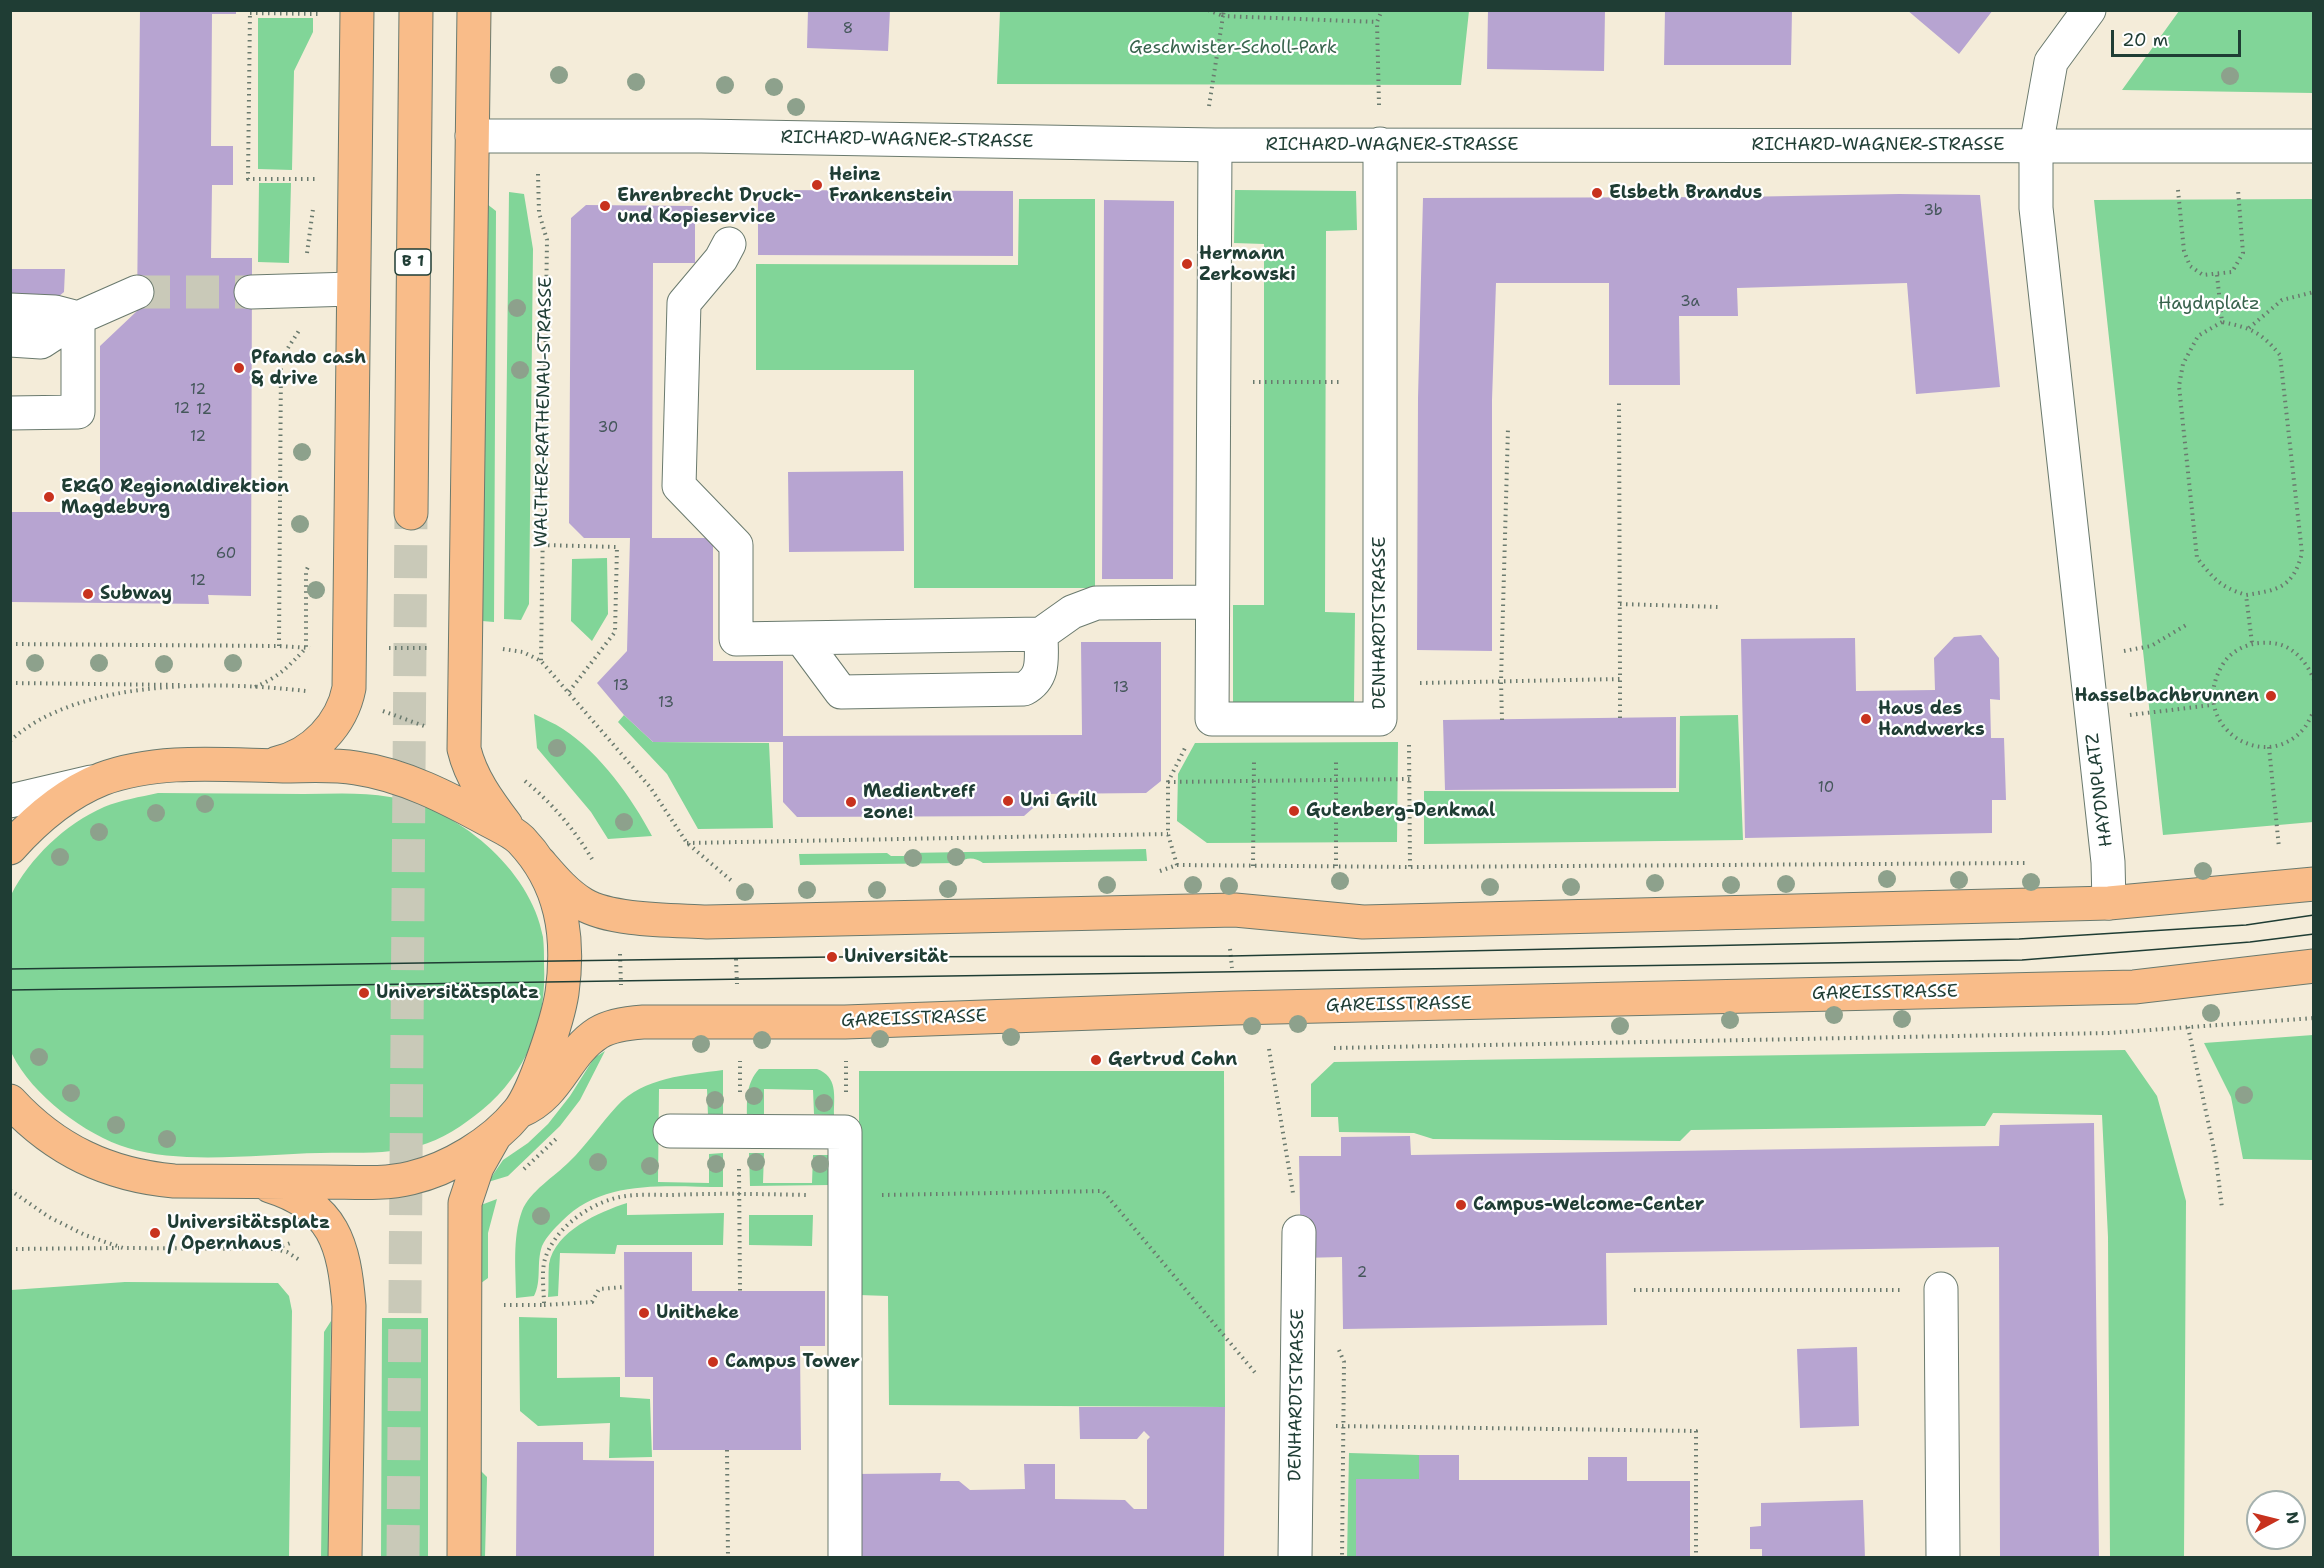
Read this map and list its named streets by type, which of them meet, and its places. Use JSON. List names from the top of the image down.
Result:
{
  "streets": {
    "main road": ["B 1", "GAREISSTRASSE"],
    "street": ["RICHARD-WAGNER-STRASSE", "DENHARDTSTRASSE", "HAYDNPLATZ"],
    "path": ["WALTHER-RATHENAU-STRASSE"]
  },
  "crossings": [
    ["RICHARD-WAGNER-STRASSE", "DENHARDTSTRASSE"],
    ["RICHARD-WAGNER-STRASSE", "HAYDNPLATZ"]
  ],
  "parks": ["Geschwister-Scholl-Park", "Haydnplatz"],
  "places": [
    "Heinz Frankenstein",
    "Elsbeth Brandus",
    "Ehrenbrecht Druck- und Kopieservice",
    "Hermann Zerkowski",
    "Pfando cash & drive",
    "ERGO Regionaldirektion Magdeburg",
    "Subway",
    "Hasselbachbrunnen",
    "Haus des Handwerks",
    "Uni Grill",
    "Medientreff zone!",
    "Gutenberg-Denkmal",
    "Universität",
    "Universitätsplatz",
    "Gertrud Cohn",
    "Campus-Welcome-Center",
    "Universitätsplatz / Opernhaus",
    "Unitheke",
    "Campus Tower"
  ],
  "house_numbers": [
    "8",
    "3b",
    "3a",
    "12",
    "12",
    "12",
    "30",
    "12",
    "60",
    "12",
    "13",
    "13",
    "13",
    "10",
    "2"
  ],
  "scale_bar": "20 m",
  "north": "right"
}
